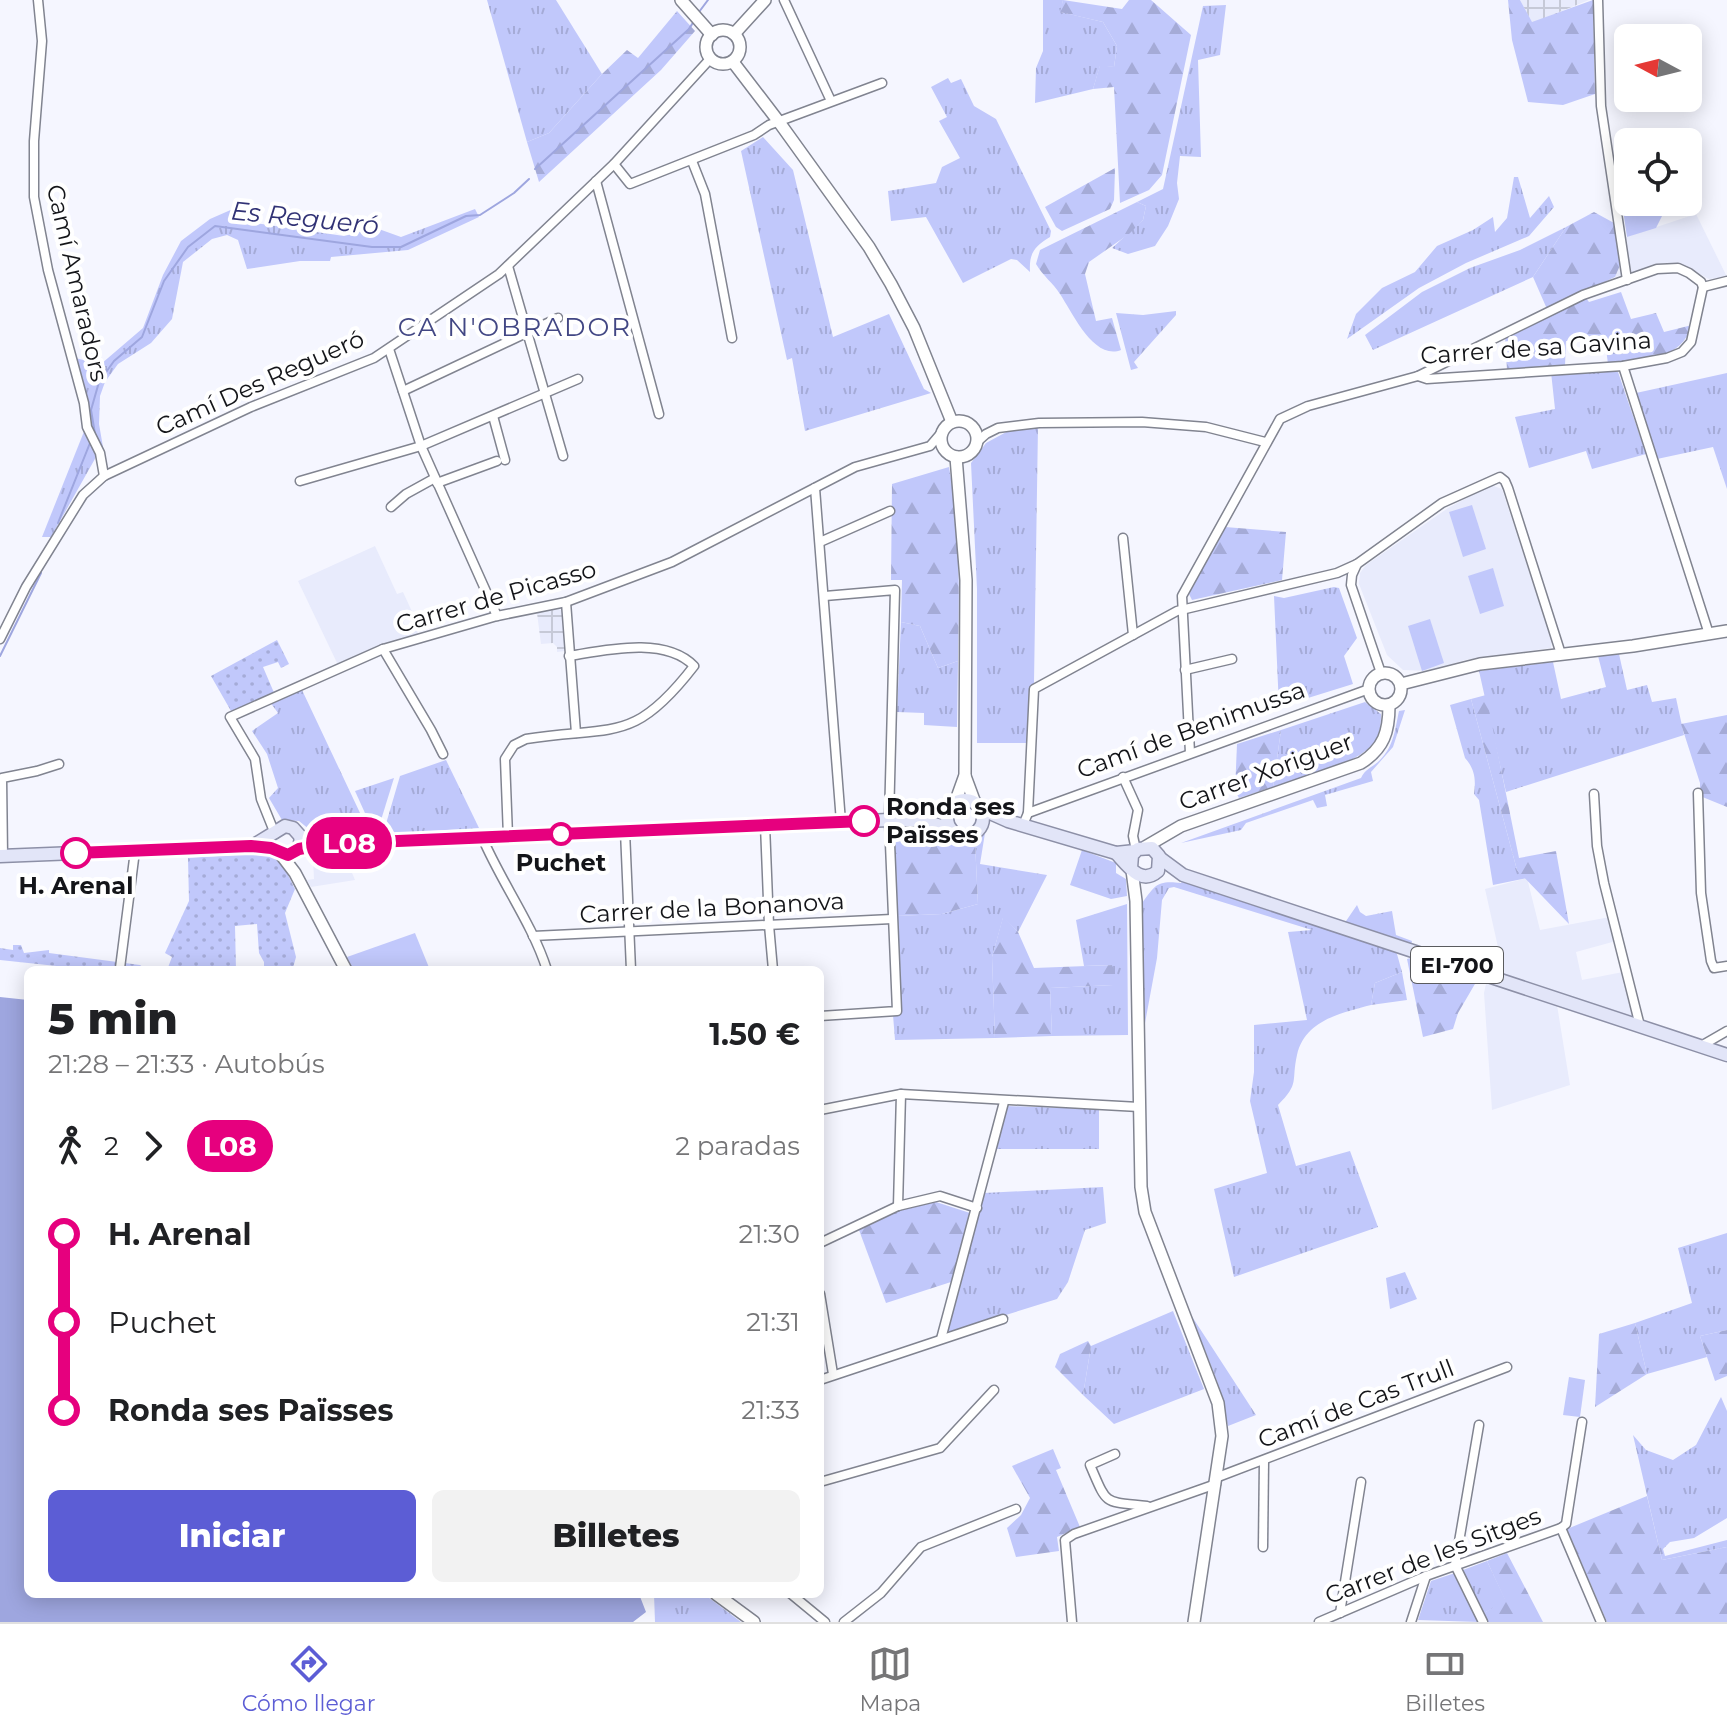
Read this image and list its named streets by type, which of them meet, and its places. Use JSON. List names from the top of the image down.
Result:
{
  "streets": {
    "main road": ["EI-700"],
    "street": [
      "Camí Amaradors",
      "Carrer de sa Gavina",
      "Camí Des Regueró",
      "Carrer de Picasso",
      "Camí de Benimussa",
      "Carrer Xoriguer",
      "Carrer de la Bonanova",
      "Camí de Cas Trull",
      "Carrer de les Sitges"
    ]
  },
  "crossings": [
    ["Camí Amaradors", "Camí Des Regueró"],
    ["Carrer de sa Gavina", "Camí de Benimussa"],
    ["Carrer de Picasso", "EI-700"],
    ["Camí de Benimussa", "Carrer Xoriguer"],
    ["Camí de Benimussa", "EI-700"],
    ["Carrer Xoriguer", "EI-700"]
  ],
  "districts": ["CA N'OBRADOR"],
  "water": ["Es Regueró"],
  "places": ["Ronda ses Païsses", "Puchet", "H. Arenal"],
  "lines": ["bus line L08"],
  "north": "left",
  "page": {
    "on_map": "L08",
    "heading": ["5 min", "21:28 – 21:33 · Autobús", "1.50 €"],
    "legs": ["2", "L08", "2 paradas"],
    "list": [
      {
        "name": "H. Arenal",
        "value": "21:30"
      },
      {
        "name": "Puchet",
        "value": "21:31"
      },
      {
        "name": "Ronda ses Païsses",
        "value": "21:33"
      }
    ],
    "buttons": ["Iniciar", "Billetes"],
    "tabs": ["Cómo llegar", "Mapa", "Billetes"]
  }
}
